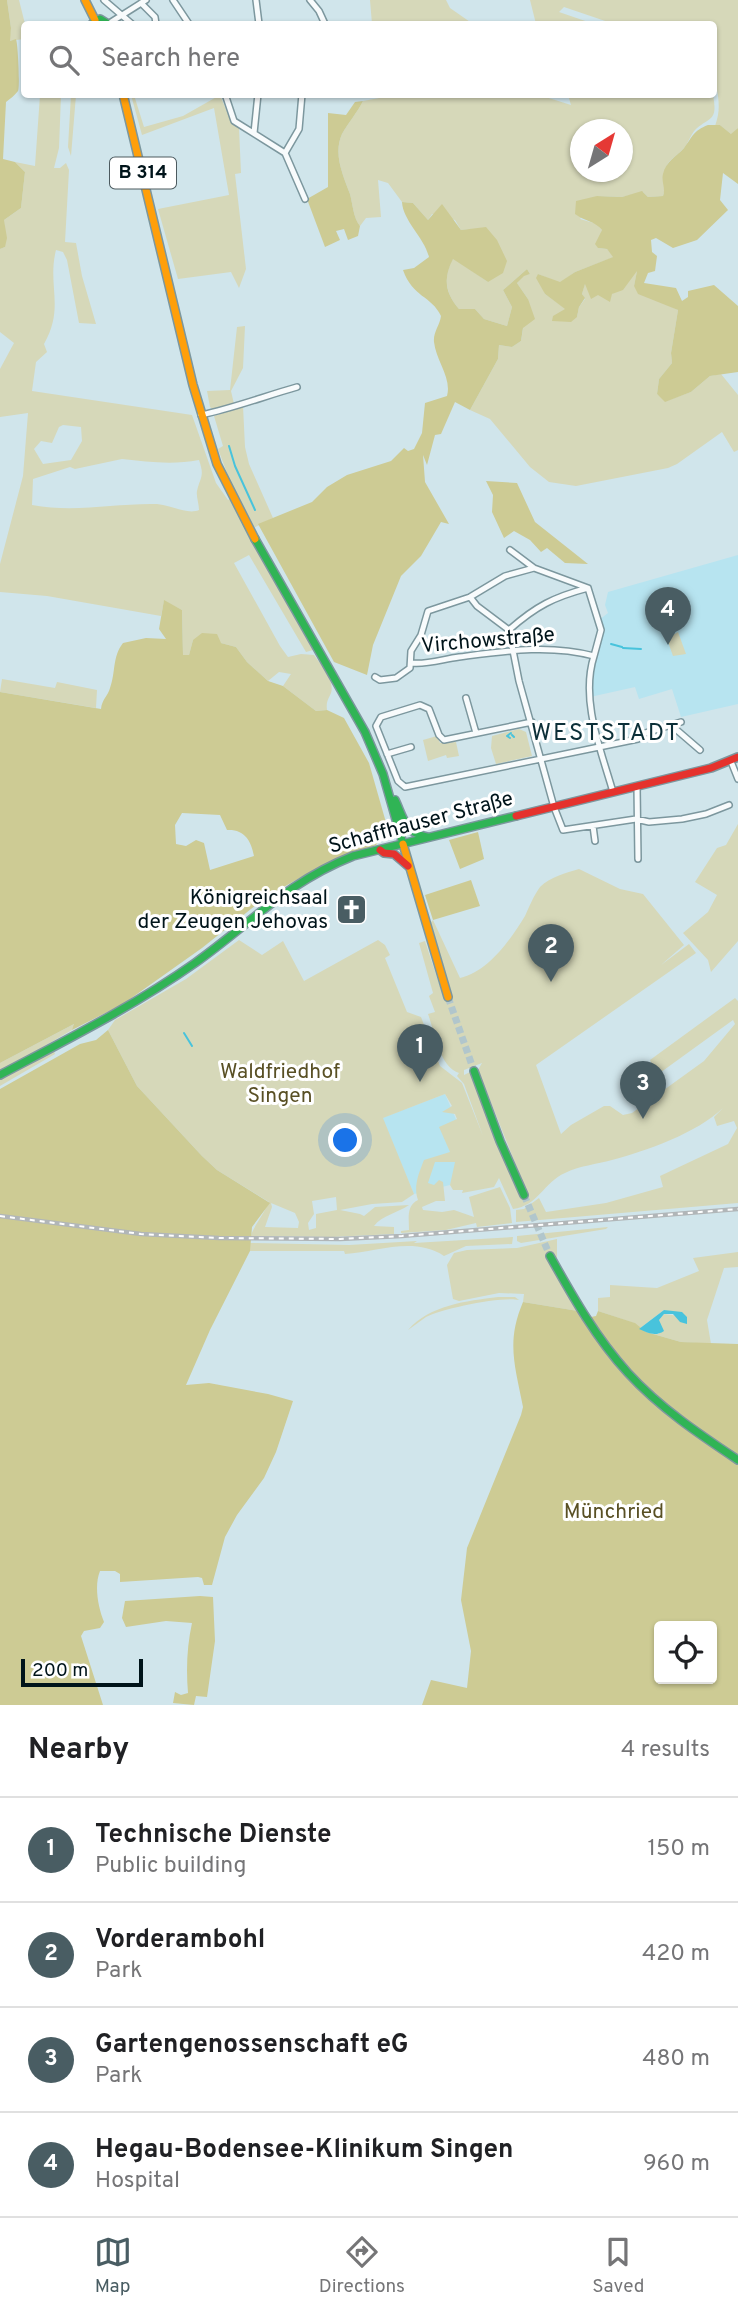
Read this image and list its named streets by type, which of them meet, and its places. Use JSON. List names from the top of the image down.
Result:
{
  "streets": {
    "main road": ["B 314", "Schaffhauser Straße"],
    "street": ["Virchowstraße"]
  },
  "crossings": [
    ["B 314", "Schaffhauser Straße"]
  ],
  "districts": ["WESTSTADT"],
  "parks": ["Waldfriedhof Singen", "Münchried"],
  "places": {
    "church": ["Königreichsaal der Zeugen Jehovas"]
  },
  "scale_bar": "200 m",
  "north": "top right",
  "page": {
    "search": "Search here",
    "pins": [
      "4",
      "2",
      "1",
      "3"
    ],
    "scale": "200 m",
    "heading": ["Nearby", "4 results"],
    "list": [
      {
        "mark": "1",
        "name": "Technische Dienste",
        "note": "Public building",
        "value": "150 m"
      },
      {
        "mark": "2",
        "name": "Vorderambohl",
        "note": "Park",
        "value": "420 m"
      },
      {
        "mark": "3",
        "name": "Gartengenossenschaft eG",
        "note": "Park",
        "value": "480 m"
      },
      {
        "mark": "4",
        "name": "Hegau-Bodensee-Klinikum Singen",
        "note": "Hospital",
        "value": "960 m"
      }
    ],
    "nav": ["Map", "Directions", "Saved"]
  }
}
